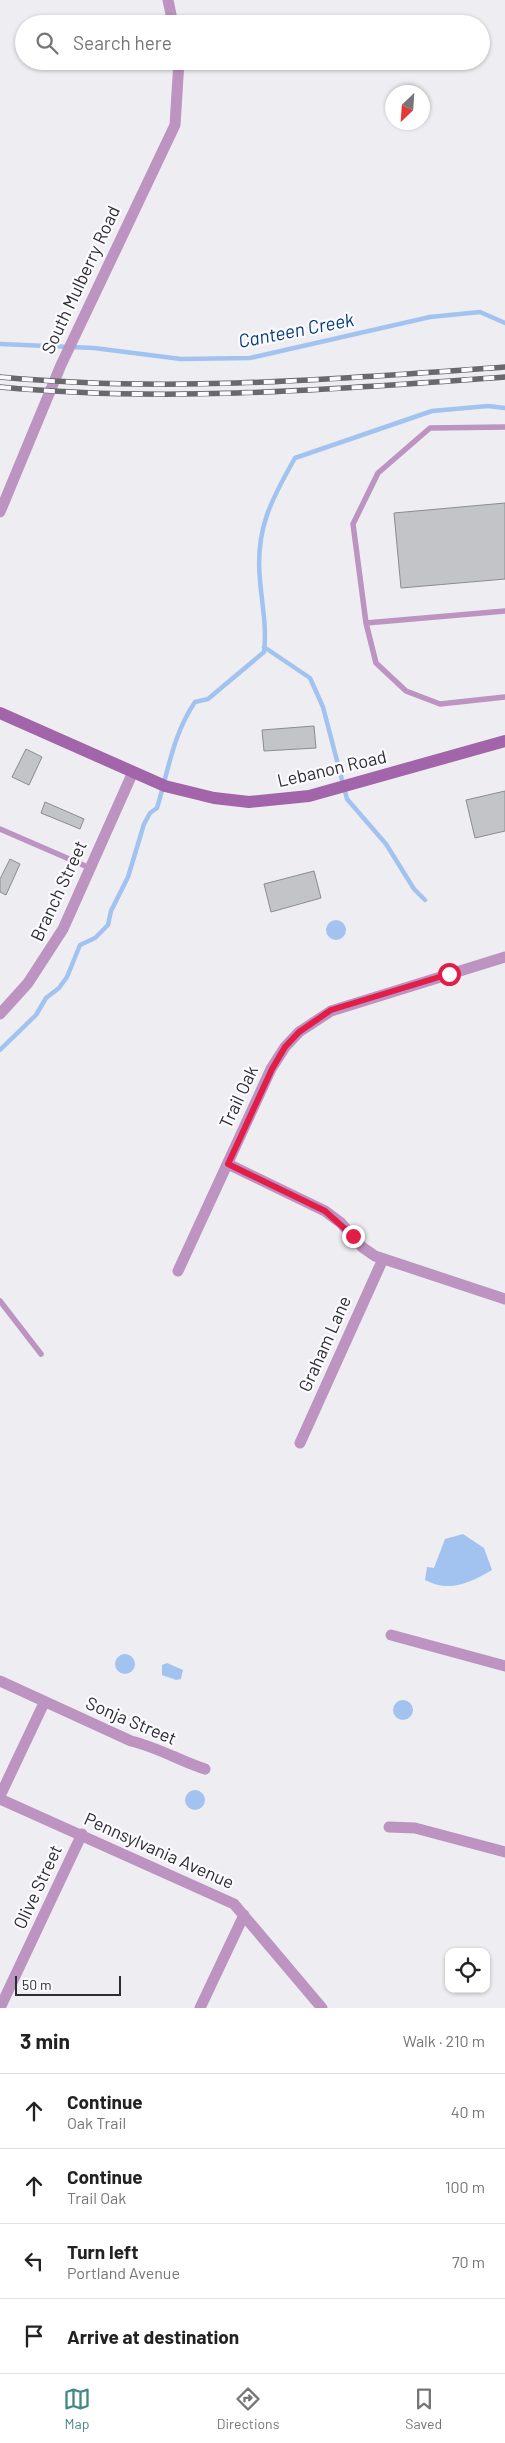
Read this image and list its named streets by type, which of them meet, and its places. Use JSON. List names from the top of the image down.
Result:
{
  "streets": {
    "street": [
      "South Mulberry Road",
      "Lebanon Road",
      "Branch Street",
      "Trail Oak",
      "Graham Lane",
      "Sonja Street",
      "Pennsylvania Avenue",
      "Olive Street"
    ]
  },
  "crossings": [
    ["Lebanon Road", "Branch Street"],
    ["Pennsylvania Avenue", "Olive Street"]
  ],
  "water": ["Canteen Creek"],
  "scale_bar": "50 m",
  "north": "bottom left",
  "page": {
    "search": "Search here",
    "scale": "50 m",
    "heading": ["3 min", "Walk · 210 m"],
    "list": [
      ["Continue", "Oak Trail", "40 m"],
      ["Continue", "Trail Oak", "100 m"],
      ["Turn left", "Portland Avenue", "70 m"],
      "Arrive at destination"
    ],
    "nav": ["Map", "Directions", "Saved"]
  }
}
